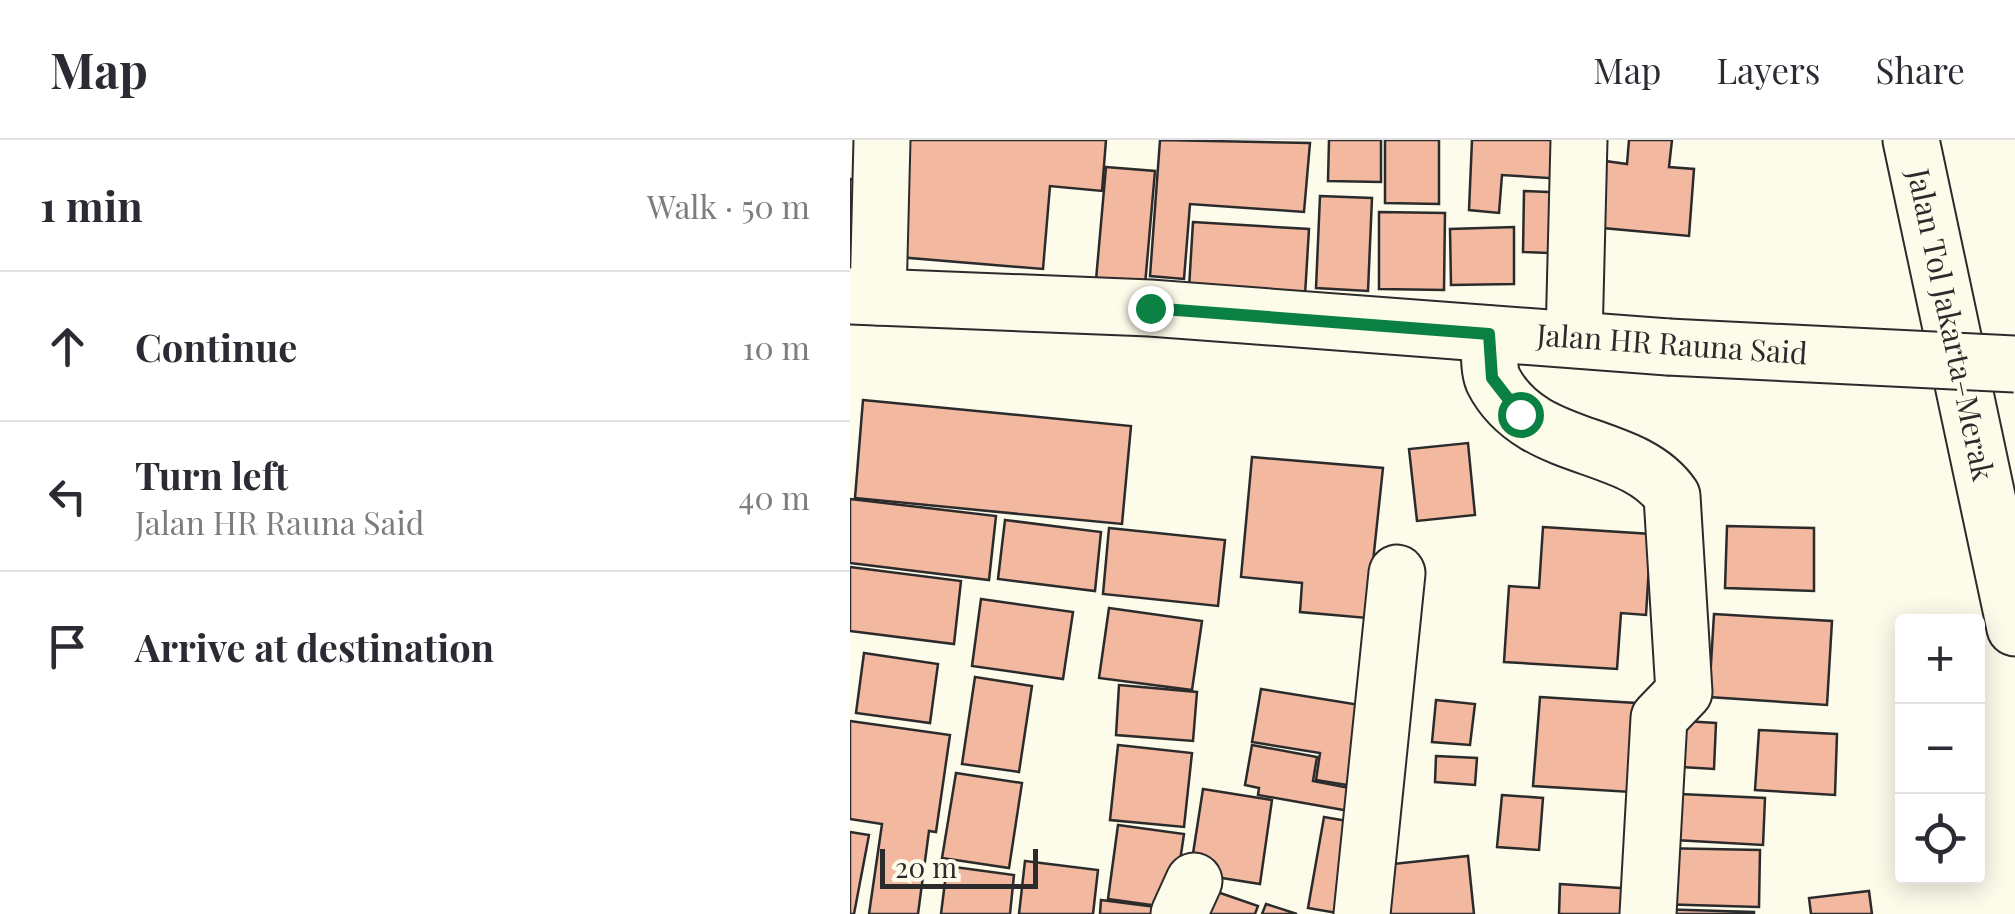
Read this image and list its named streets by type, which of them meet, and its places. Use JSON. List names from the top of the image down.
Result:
{
  "streets": {
    "main road": ["Jalan Tol Jakarta–Merak", "Jalan HR Rauna Said"]
  },
  "scale_bar": "20 m",
  "page": {
    "header": "Map",
    "nav": ["Map", "Layers", "Share"],
    "heading": ["1 min", "Walk · 50 m"],
    "list": [
      ["Continue", "10 m"],
      ["Turn left", "Jalan HR Rauna Said", "40 m"],
      "Arrive at destination"
    ],
    "map_buttons": ["+", "−"],
    "scale": "20 m"
  }
}
